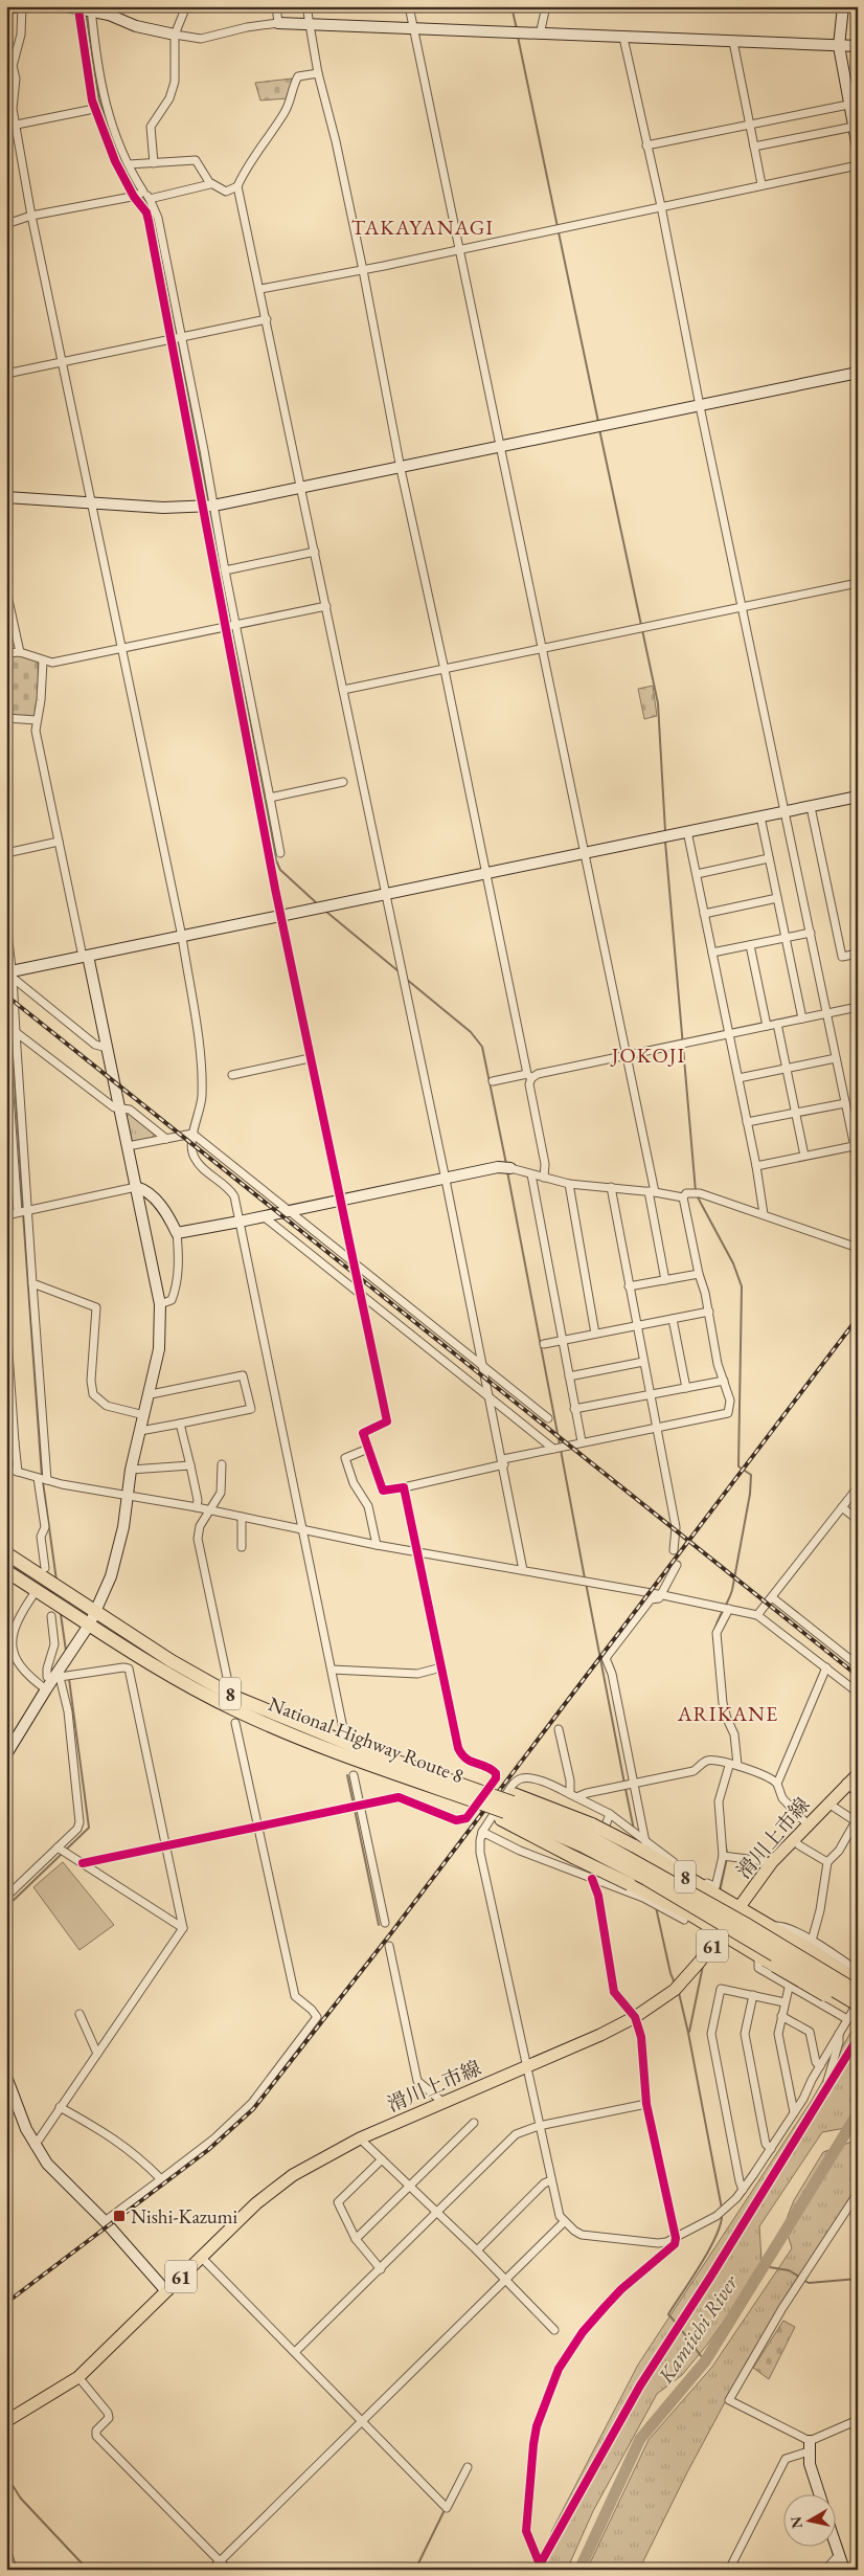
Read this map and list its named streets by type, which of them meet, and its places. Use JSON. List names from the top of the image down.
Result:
{
  "streets": {
    "highway": ["8", "National Highway Route 8"],
    "main road": ["滑川上市線", "61"]
  },
  "crossings": [
    ["8", "National Highway Route 8"],
    ["8", "滑川上市線"]
  ],
  "districts": ["TAKAYANAGI", "JOKOJI", "ARIKANE"],
  "water": ["Kamiichi River"],
  "places": {
    "transit": ["Nishi-Kazumi"]
  },
  "north": "left"
}
